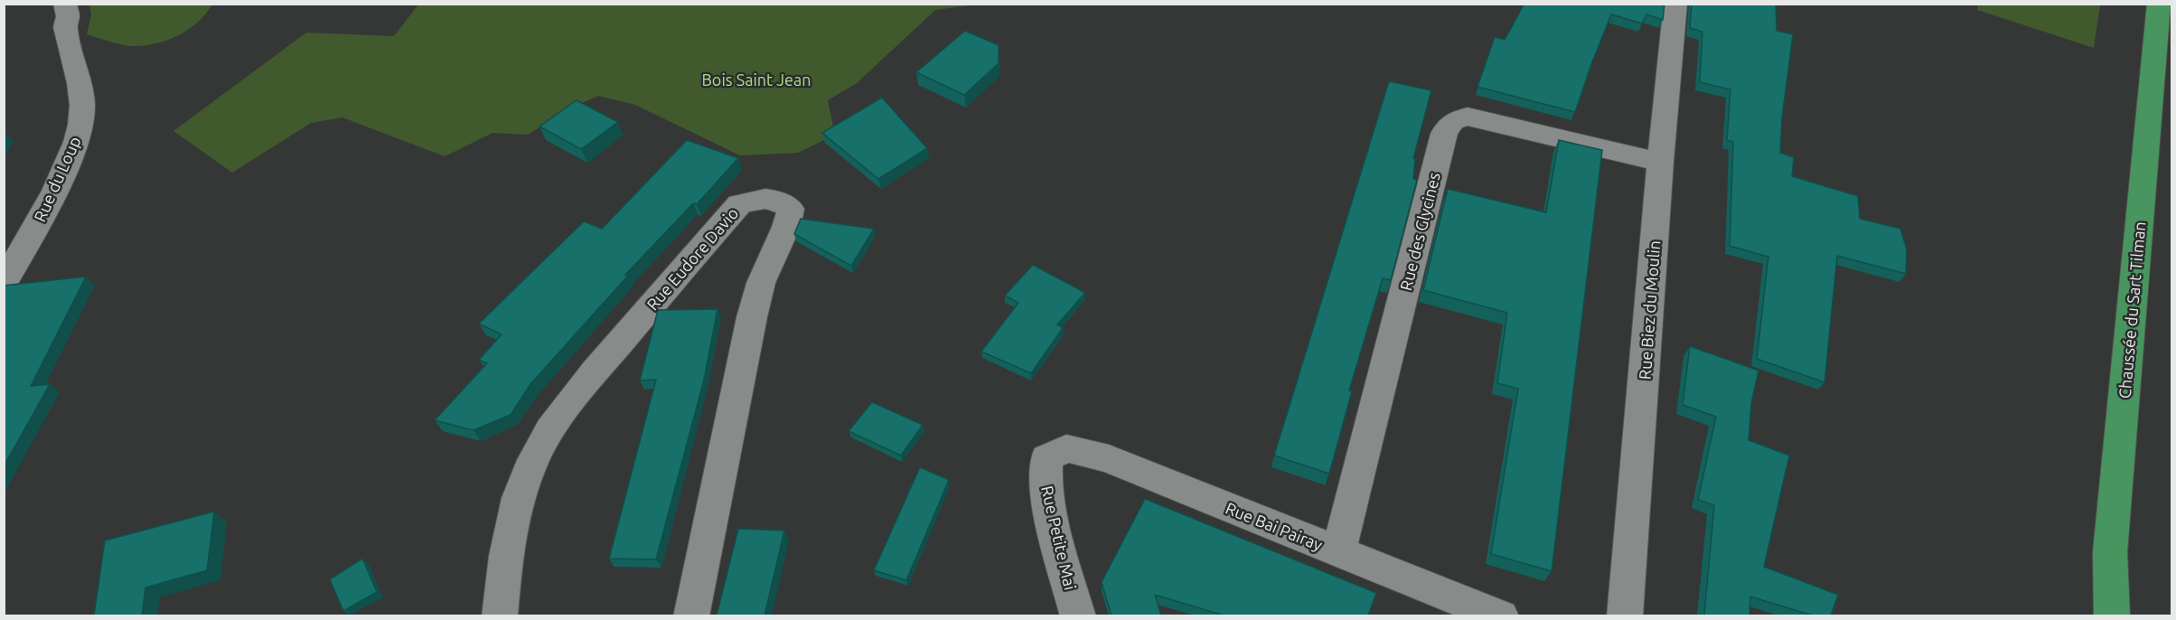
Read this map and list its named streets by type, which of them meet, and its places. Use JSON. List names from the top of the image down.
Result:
{
  "streets": {
    "highway": ["Chaussée du Sart Tilman"],
    "street": [
      "Rue du Loup",
      "Rue des Glycines",
      "Rue Eudore Davio",
      "Rue Biez du Moulin",
      "Rue Bai Pairay",
      "Rue Petite Mai"
    ]
  },
  "crossings": [
    ["Rue des Glycines", "Rue Biez du Moulin"],
    ["Rue des Glycines", "Rue Bai Pairay"],
    ["Rue Bai Pairay", "Rue Petite Mai"]
  ],
  "parks": ["Bois Saint Jean"]
}
